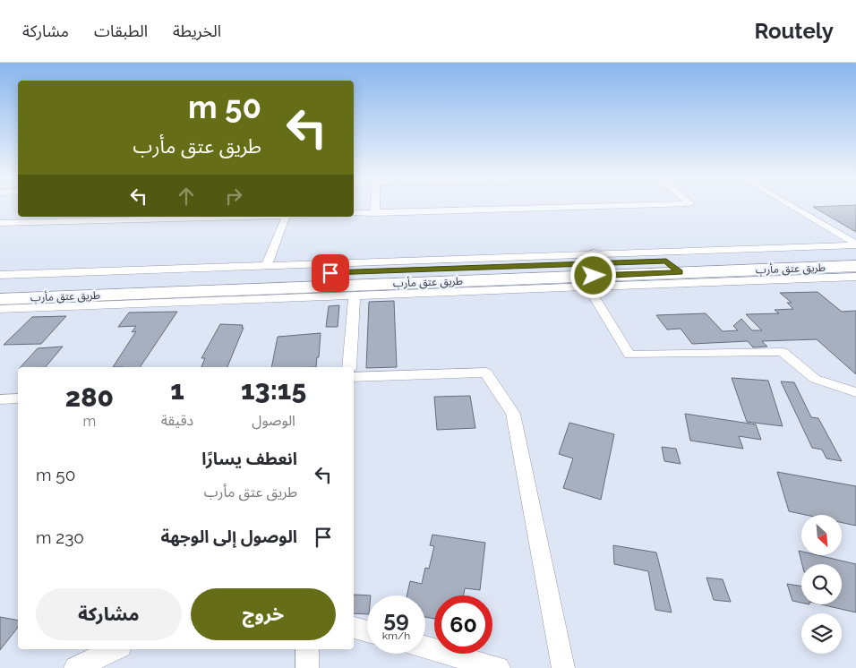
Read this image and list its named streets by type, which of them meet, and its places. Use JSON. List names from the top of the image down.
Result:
{
  "streets": {
    "main road": ["طريق عتق مأرب"]
  },
  "north": "bottom right",
  "page": {
    "header": "Routely",
    "nav": ["الخريطة", "الطبقات", "مشاركة"],
    "turn": ["50 m", "طريق عتق مأرب"],
    "eta": [
      "13:15",
      "الوصول",
      "1",
      "دقيقة",
      "280",
      "m"
    ],
    "list": [
      {
        "name": "انعطف يسارًا",
        "note": "طريق عتق مأرب",
        "value": "50 m"
      },
      {
        "name": "الوصول إلى الوجهة",
        "value": "230 m"
      }
    ],
    "buttons": ["خروج", "مشاركة"],
    "speed": "59 km/h",
    "limit": "60"
  }
}
